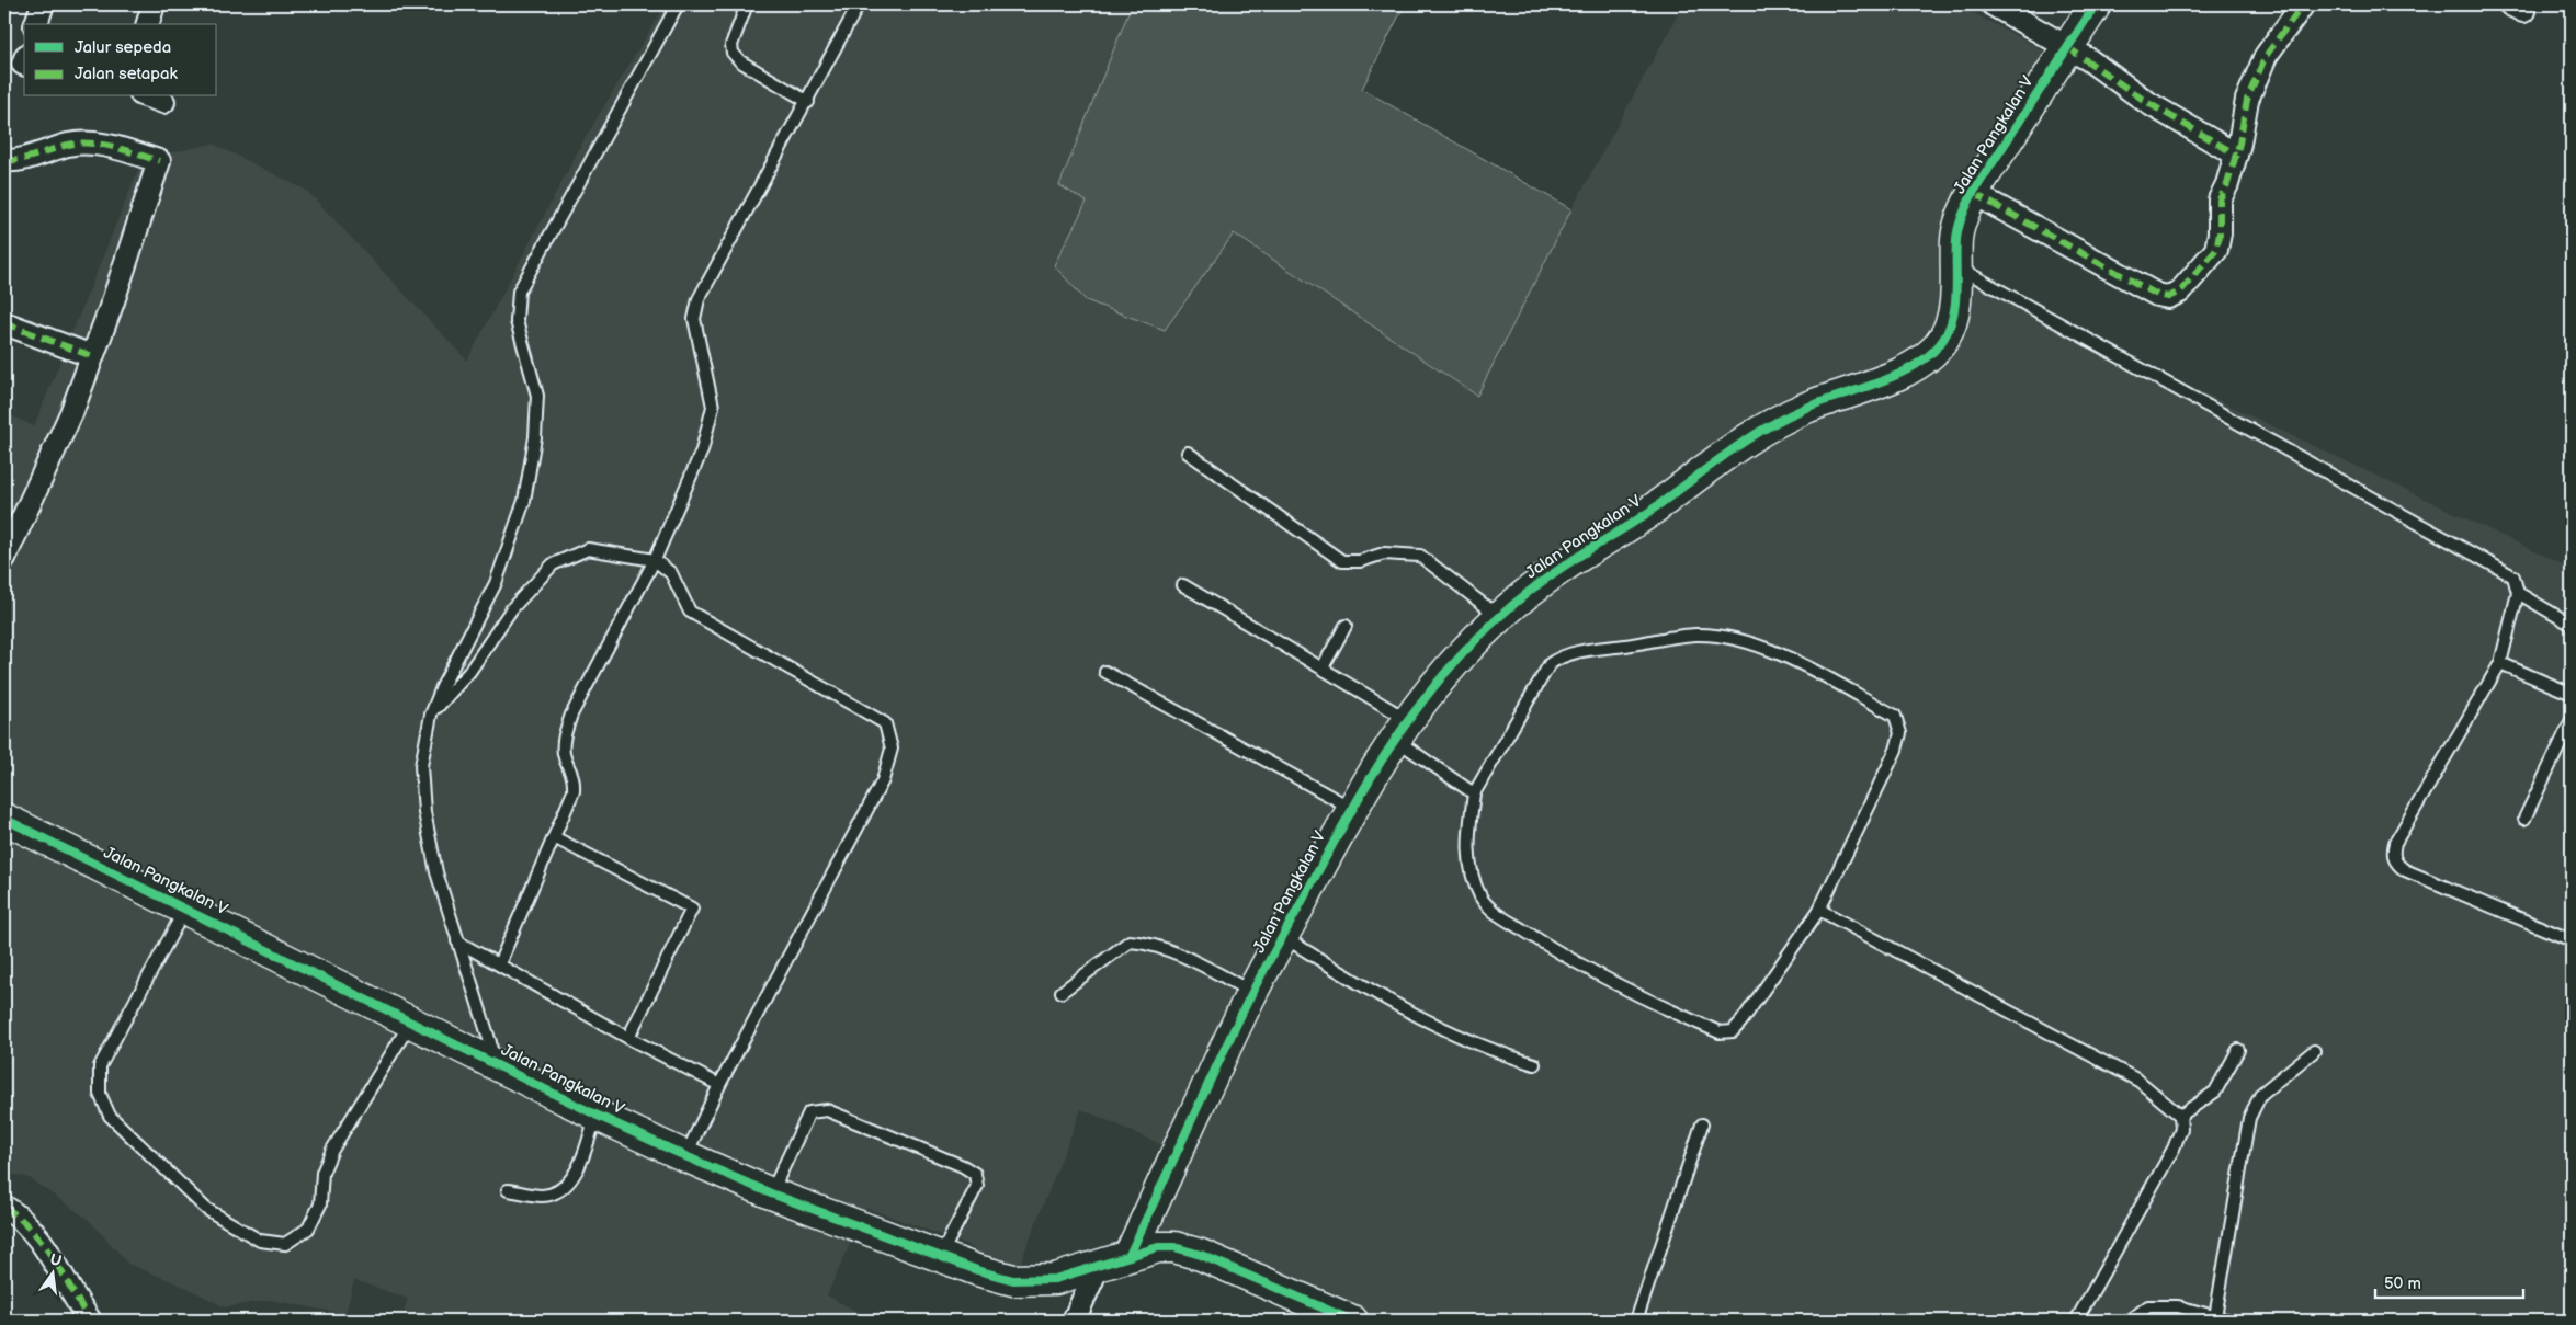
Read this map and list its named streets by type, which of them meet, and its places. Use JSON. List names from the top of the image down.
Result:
{
  "streets": {
    "street": ["Jalan Pangkalan V"]
  },
  "legend": ["Jalur sepeda", "Jalan setapak"],
  "scale_bar": "50 m",
  "north": "top"
}
